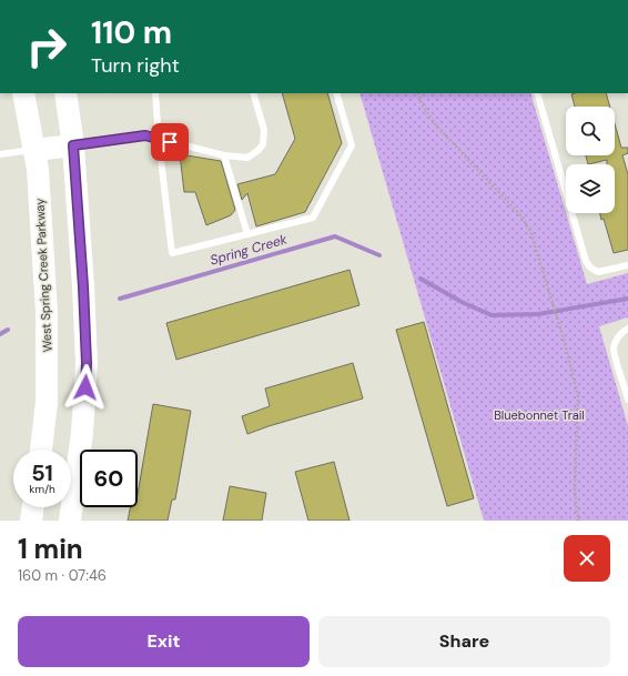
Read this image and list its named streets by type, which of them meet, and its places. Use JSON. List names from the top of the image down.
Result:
{
  "streets": {
    "main road": ["West Spring Creek Parkway"]
  },
  "water": ["Spring Creek"],
  "parks": ["Bluebonnet Trail"],
  "page": {
    "turn": ["110 m", "Turn right"],
    "speed": "51 km/h",
    "limit": "60",
    "heading": ["1 min", "160 m · 07:46"],
    "buttons": ["Exit", "Share"]
  }
}
